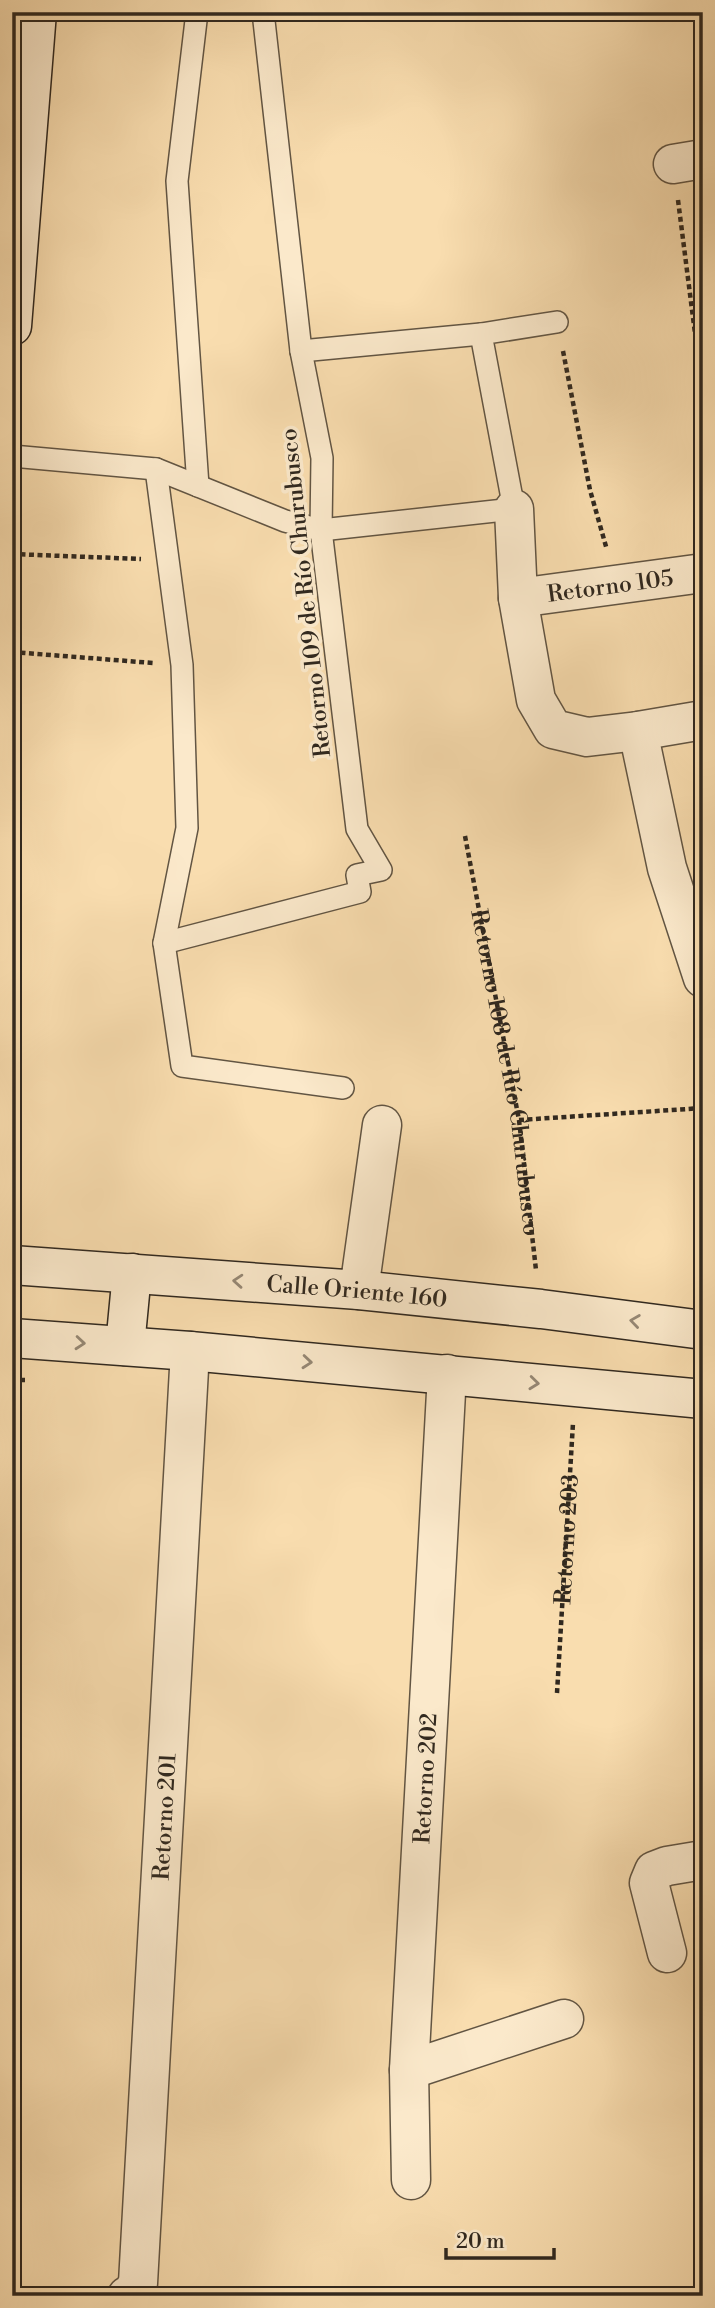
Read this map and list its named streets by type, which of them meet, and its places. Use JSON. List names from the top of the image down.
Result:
{
  "streets": {
    "street": [
      "Retorno 105",
      "Calle Oriente 160",
      "Retorno 202",
      "Retorno 201"
    ],
    "lane": ["Retorno 109 de Río Churubusco"],
    "path": ["Retorno 108 de Río Churubusco", "Retorno 203"]
  },
  "crossings": [
    ["Retorno 108 de Río Churubusco", "Calle Oriente 160"]
  ],
  "scale_bar": "20 m"
}
